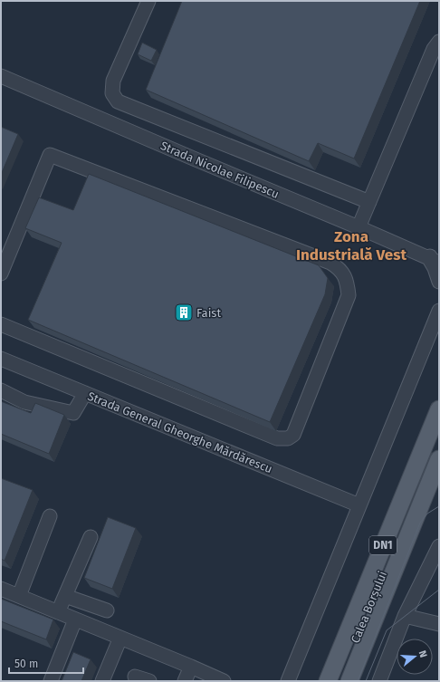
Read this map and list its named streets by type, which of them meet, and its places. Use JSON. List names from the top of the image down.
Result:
{
  "streets": {
    "main road": ["DN1", "Calea Borșului"],
    "street": ["Strada Nicolae Filipescu", "Strada General Gheorghe Mărdărescu"]
  },
  "districts": ["Zona Industrială Vest"],
  "places": {
    "building": ["Faist"]
  },
  "scale_bar": "50 m",
  "north": "right"
}
